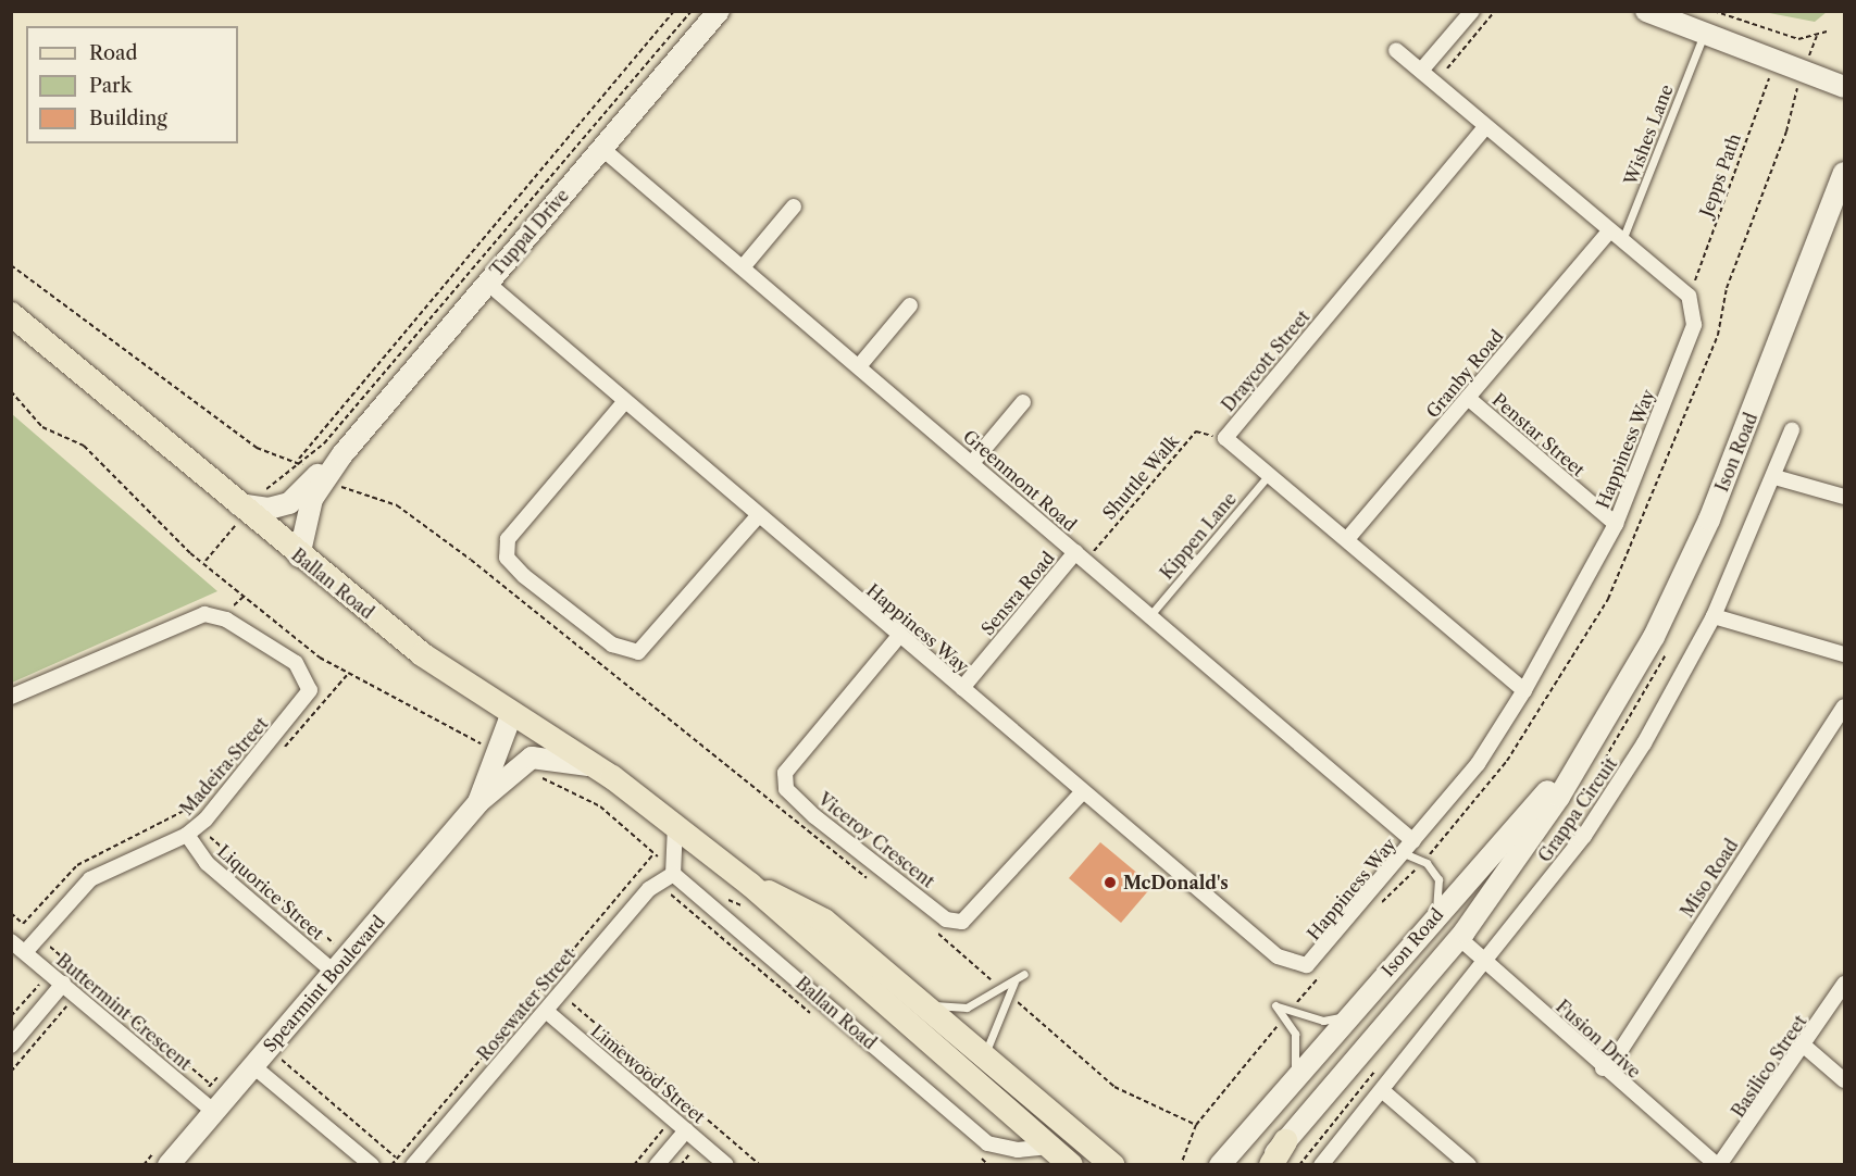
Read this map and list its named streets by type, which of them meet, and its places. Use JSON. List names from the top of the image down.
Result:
{
  "streets": {
    "main road": [
      "Tuppal Drive",
      "Ison Road",
      "Ballan Road",
      "Spearmint Boulevard"
    ],
    "street": [
      "Draycott Street",
      "Granby Road",
      "Penstar Street",
      "Happiness Way",
      "Greenmont Road",
      "Sensra Road",
      "Madeira Street",
      "Grappa Circuit",
      "Viceroy Crescent",
      "Miso Road",
      "Liquorice Street",
      "Rosewater Street",
      "Buttermint Crescent",
      "Fusion Drive",
      "Basilico Street",
      "Limewood Street"
    ],
    "lane": ["Wishes Lane", "Kippen Lane"],
    "path": ["Jepps Path", "Shuttle Walk"]
  },
  "crossings": [
    ["Jepps Path", "Happiness Way"],
    ["Tuppal Drive", "Happiness Way"],
    ["Tuppal Drive", "Greenmont Road"],
    ["Tuppal Drive", "Ballan Road"],
    ["Draycott Street", "Granby Road"],
    ["Draycott Street", "Happiness Way"],
    ["Draycott Street", "Shuttle Walk"],
    ["Draycott Street", "Kippen Lane"],
    ["Granby Road", "Penstar Street"],
    ["Penstar Street", "Happiness Way"],
    ["Happiness Way", "Greenmont Road"],
    ["Happiness Way", "Sensra Road"],
    ["Happiness Way", "Viceroy Crescent"],
    ["Ison Road", "Fusion Drive"],
    ["Shuttle Walk", "Greenmont Road"],
    ["Shuttle Walk", "Sensra Road"],
    ["Greenmont Road", "Kippen Lane"],
    ["Greenmont Road", "Sensra Road"],
    ["Ballan Road", "Spearmint Boulevard"],
    ["Ballan Road", "Rosewater Street"],
    ["Madeira Street", "Liquorice Street"],
    ["Madeira Street", "Buttermint Crescent"],
    ["Grappa Circuit", "Fusion Drive"],
    ["Miso Road", "Fusion Drive"],
    ["Liquorice Street", "Spearmint Boulevard"],
    ["Spearmint Boulevard", "Buttermint Crescent"],
    ["Rosewater Street", "Limewood Street"],
    ["Fusion Drive", "Basilico Street"]
  ],
  "places": ["McDonald's"],
  "legend": ["Road", "Park", "Building"]
}
